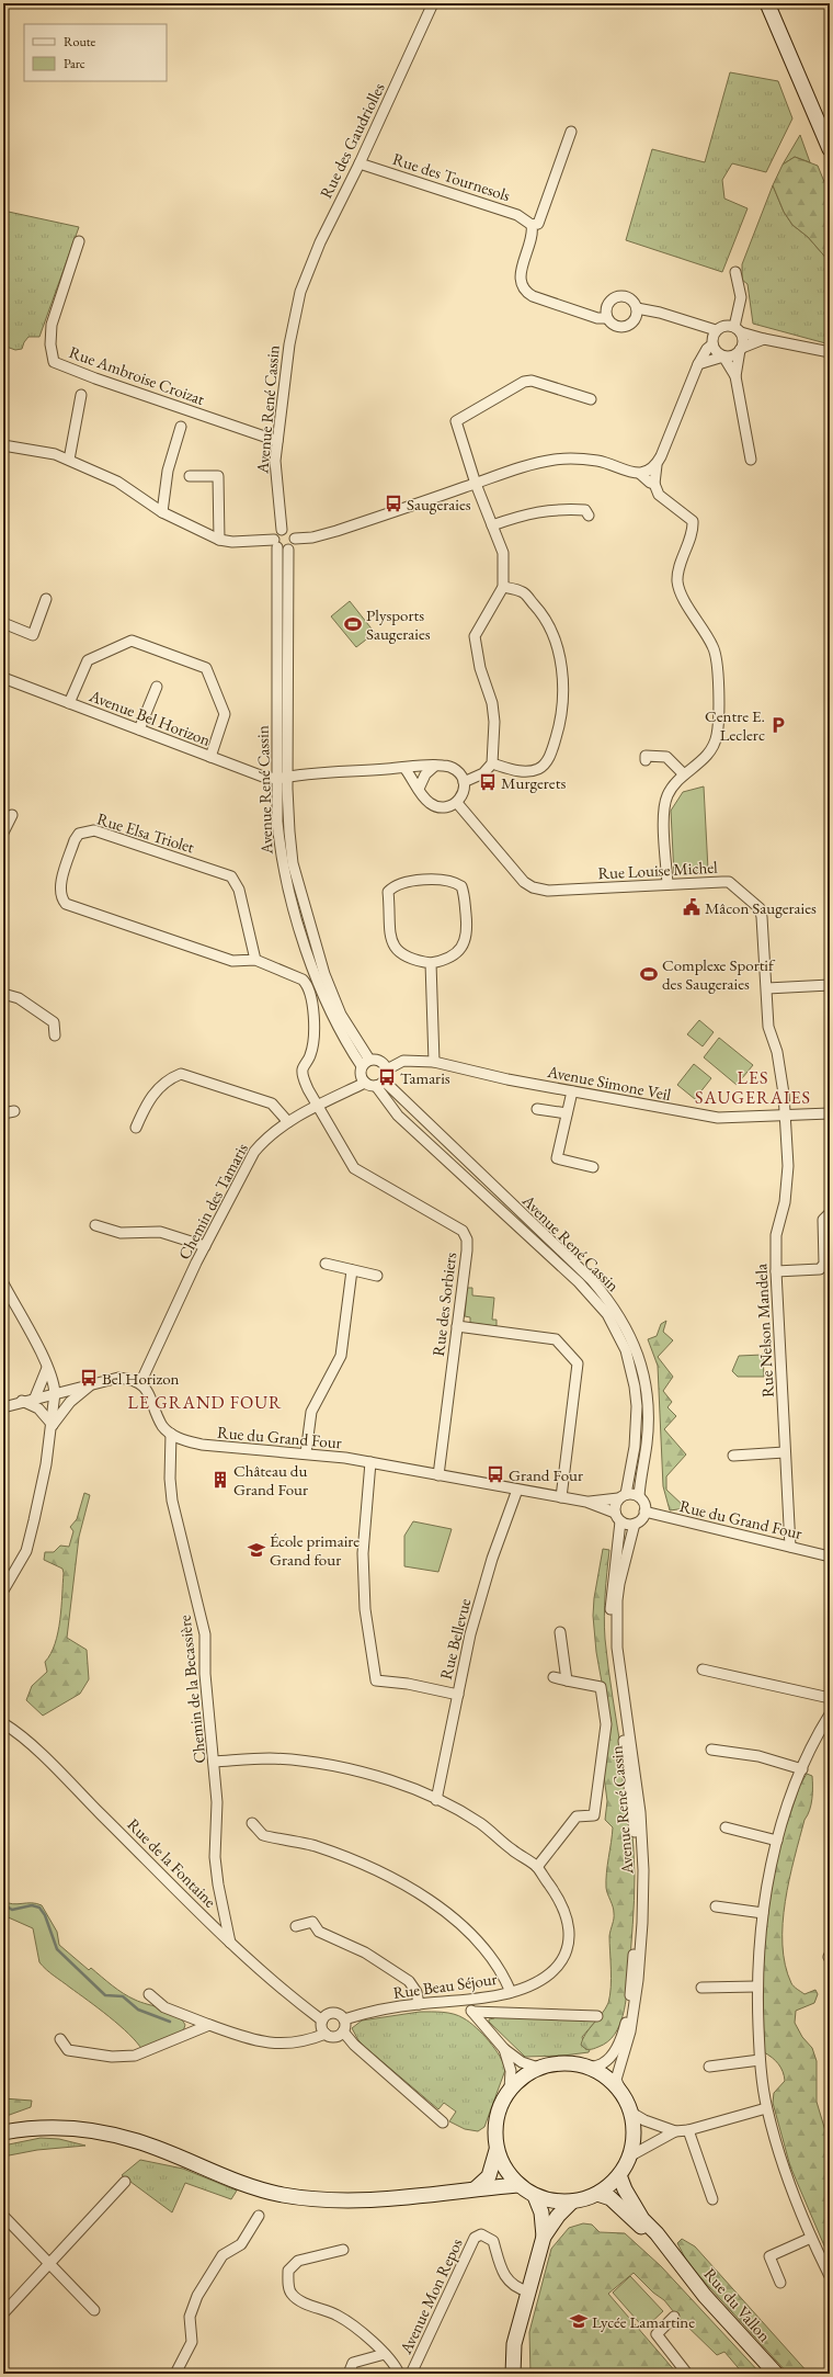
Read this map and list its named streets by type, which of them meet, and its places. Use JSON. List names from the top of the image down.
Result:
{
  "streets": {
    "street": [
      "Rue des Gaudriolles",
      "Rue des Tournesols",
      "Rue Ambroise Croizat",
      "Avenue René Cassin",
      "Avenue Bel Horizon",
      "Rue Elsa Triolet",
      "Rue Louise Michel",
      "Avenue Simone Veil",
      "Chemin des Tamaris",
      "Rue des Sorbiers",
      "Rue Nelson Mandela",
      "Rue du Grand Four",
      "Rue Bellevue",
      "Chemin de la Becassière",
      "Rue de la Fontaine",
      "Rue Beau Séjour",
      "Avenue Mon Repos",
      "Rue du Vallon"
    ]
  },
  "crossings": [
    ["Rue des Gaudriolles", "Rue des Tournesols"],
    ["Rue des Gaudriolles", "Avenue René Cassin"],
    ["Rue Ambroise Croizat", "Avenue René Cassin"],
    ["Avenue René Cassin", "Avenue Bel Horizon"],
    ["Avenue René Cassin", "Avenue Simone Veil"],
    ["Avenue René Cassin", "Chemin des Tamaris"],
    ["Avenue René Cassin", "Rue du Grand Four"],
    ["Avenue René Cassin", "Rue du Vallon"],
    ["Avenue Bel Horizon", "Rue Louise Michel"],
    ["Rue Elsa Triolet", "Chemin des Tamaris"],
    ["Rue Elsa Triolet", "Rue des Sorbiers"],
    ["Rue Louise Michel", "Avenue Simone Veil"],
    ["Rue Louise Michel", "Rue Nelson Mandela"],
    ["Avenue Simone Veil", "Chemin des Tamaris"],
    ["Avenue Simone Veil", "Rue Nelson Mandela"],
    ["Chemin des Tamaris", "Rue des Sorbiers"],
    ["Chemin des Tamaris", "Rue du Grand Four"],
    ["Rue des Sorbiers", "Rue du Grand Four"],
    ["Rue Nelson Mandela", "Rue du Grand Four"],
    ["Rue du Grand Four", "Rue Bellevue"],
    ["Rue du Grand Four", "Chemin de la Becassière"],
    ["Rue Bellevue", "Rue Beau Séjour"],
    ["Chemin de la Becassière", "Rue de la Fontaine"],
    ["Chemin de la Becassière", "Rue Beau Séjour"],
    ["Rue de la Fontaine", "Rue Beau Séjour"]
  ],
  "districts": ["LES SAUGERAIES", "LE GRAND FOUR"],
  "places": {
    "bus stop": [
      "Saugeraies",
      "Murgerets",
      "Tamaris",
      "Bel Horizon",
      "Grand Four"
    ],
    "sports": ["Plysports Saugeraies", "Complexe Sportif des Saugeraies"],
    "parking": ["Centre E. Leclerc"],
    "public building": ["Mâcon Saugeraies"],
    "building": ["Château du Grand Four"],
    "school or university": ["École primaire Grand four", "Lycée Lamartine"]
  },
  "legend": ["Route", "Parc"]
}
